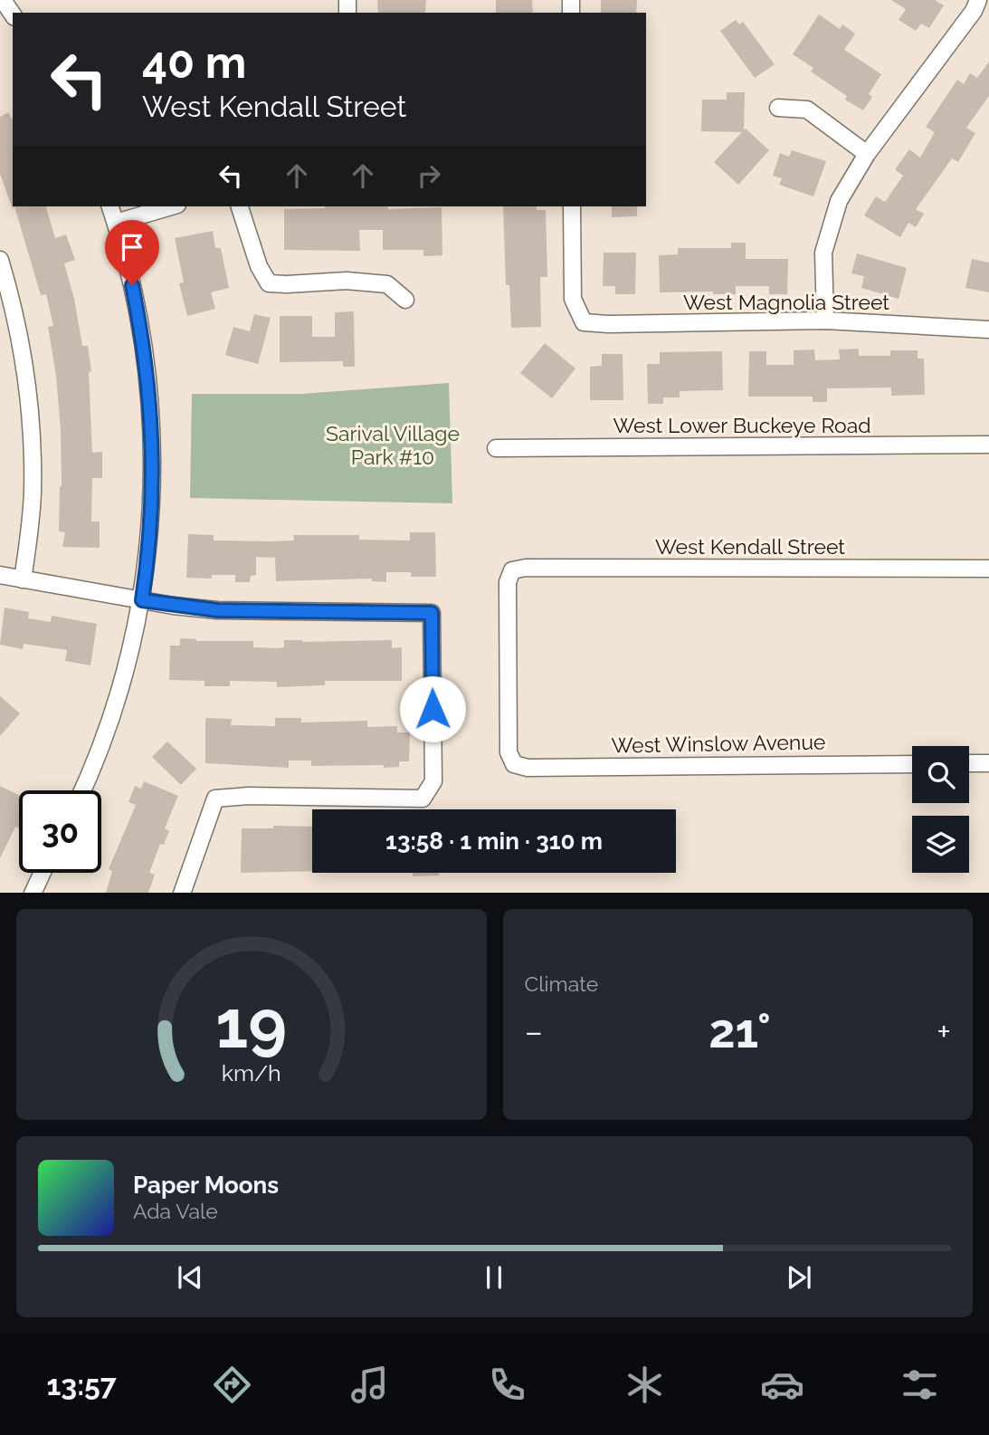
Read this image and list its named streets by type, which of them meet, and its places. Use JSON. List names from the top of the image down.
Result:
{
  "streets": {
    "street": [
      "West Magnolia Street",
      "West Lower Buckeye Road",
      "West Kendall Street",
      "West Winslow Avenue"
    ]
  },
  "crossings": [
    ["West Kendall Street", "West Winslow Avenue"]
  ],
  "parks": ["Sarival Village Park #10"],
  "page": {
    "turn": ["40 m", "West Kendall Street"],
    "limit": "30",
    "trip": "13:58 · 1 min · 310 m",
    "tile": "Climate",
    "heat": ["−", "21°", "+"],
    "song": ["Paper Moons", "Ada Vale"],
    "tabs": "13:57",
    "gauge": ["19", "km/h"]
  }
}
